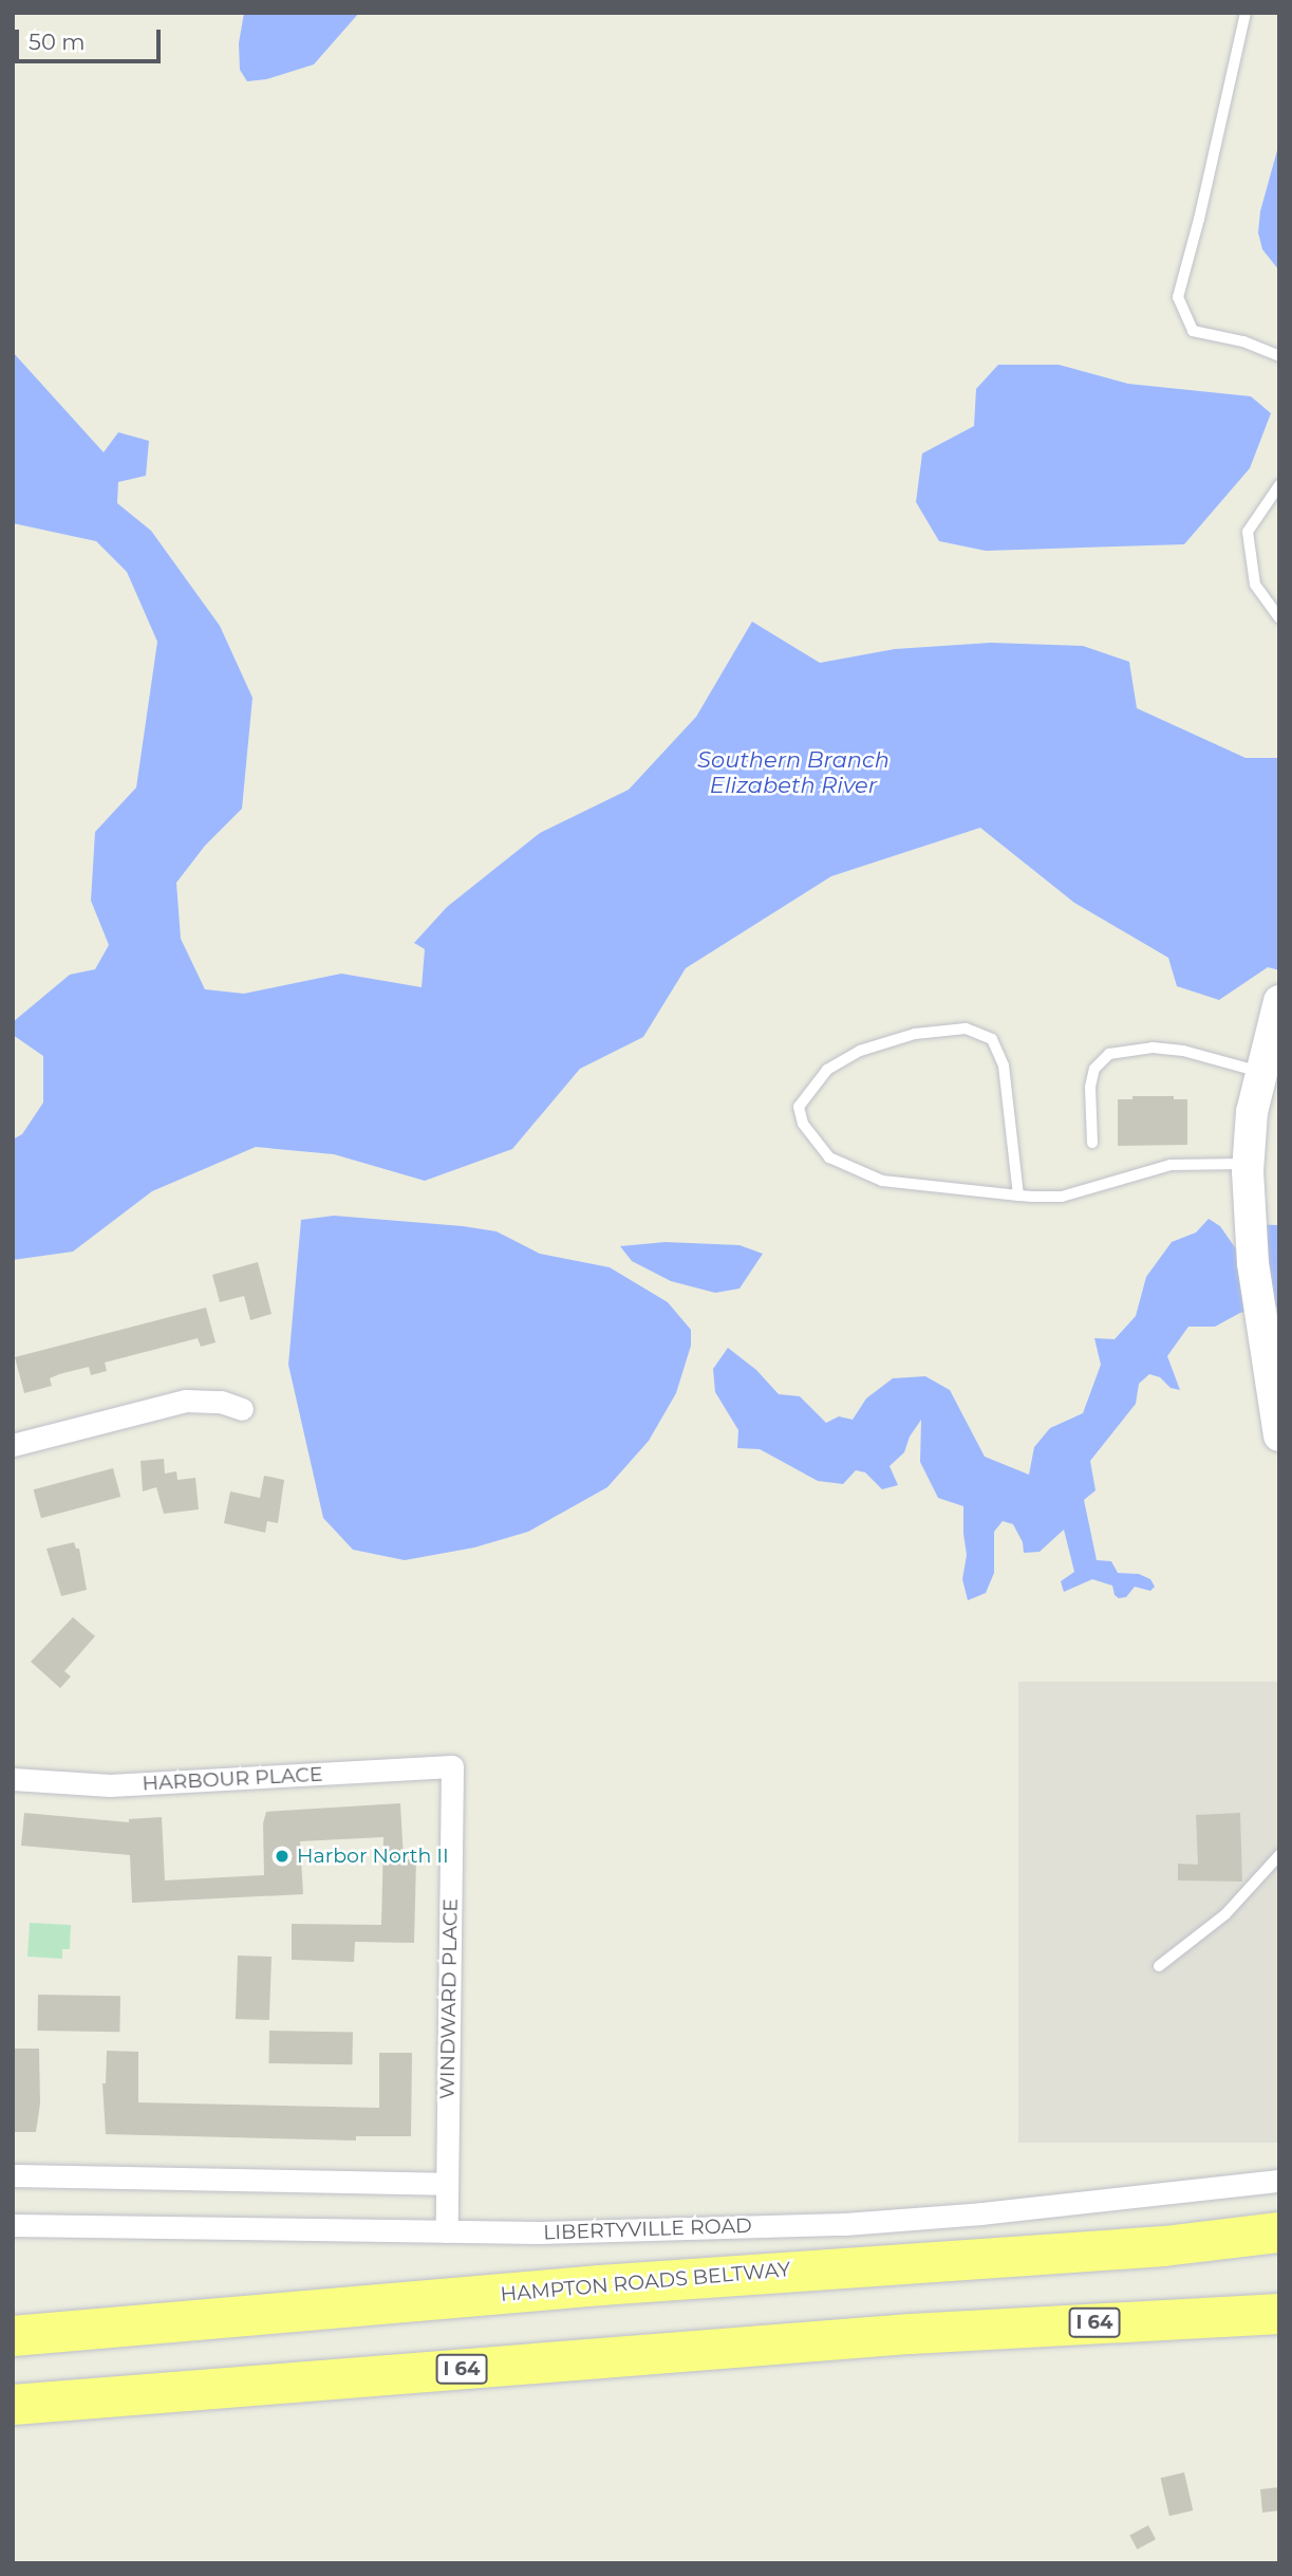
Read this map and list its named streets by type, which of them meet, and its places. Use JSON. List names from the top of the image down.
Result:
{
  "streets": {
    "highway": ["HAMPTON ROADS BELTWAY", "I 64"],
    "street": ["HARBOUR PLACE", "WINDWARD PLACE", "LIBERTYVILLE ROAD"]
  },
  "crossings": [
    ["HARBOUR PLACE", "WINDWARD PLACE"],
    ["WINDWARD PLACE", "LIBERTYVILLE ROAD"]
  ],
  "water": ["Southern Branch Elizabeth River"],
  "places": ["Harbor North II"],
  "scale_bar": "50 m"
}
